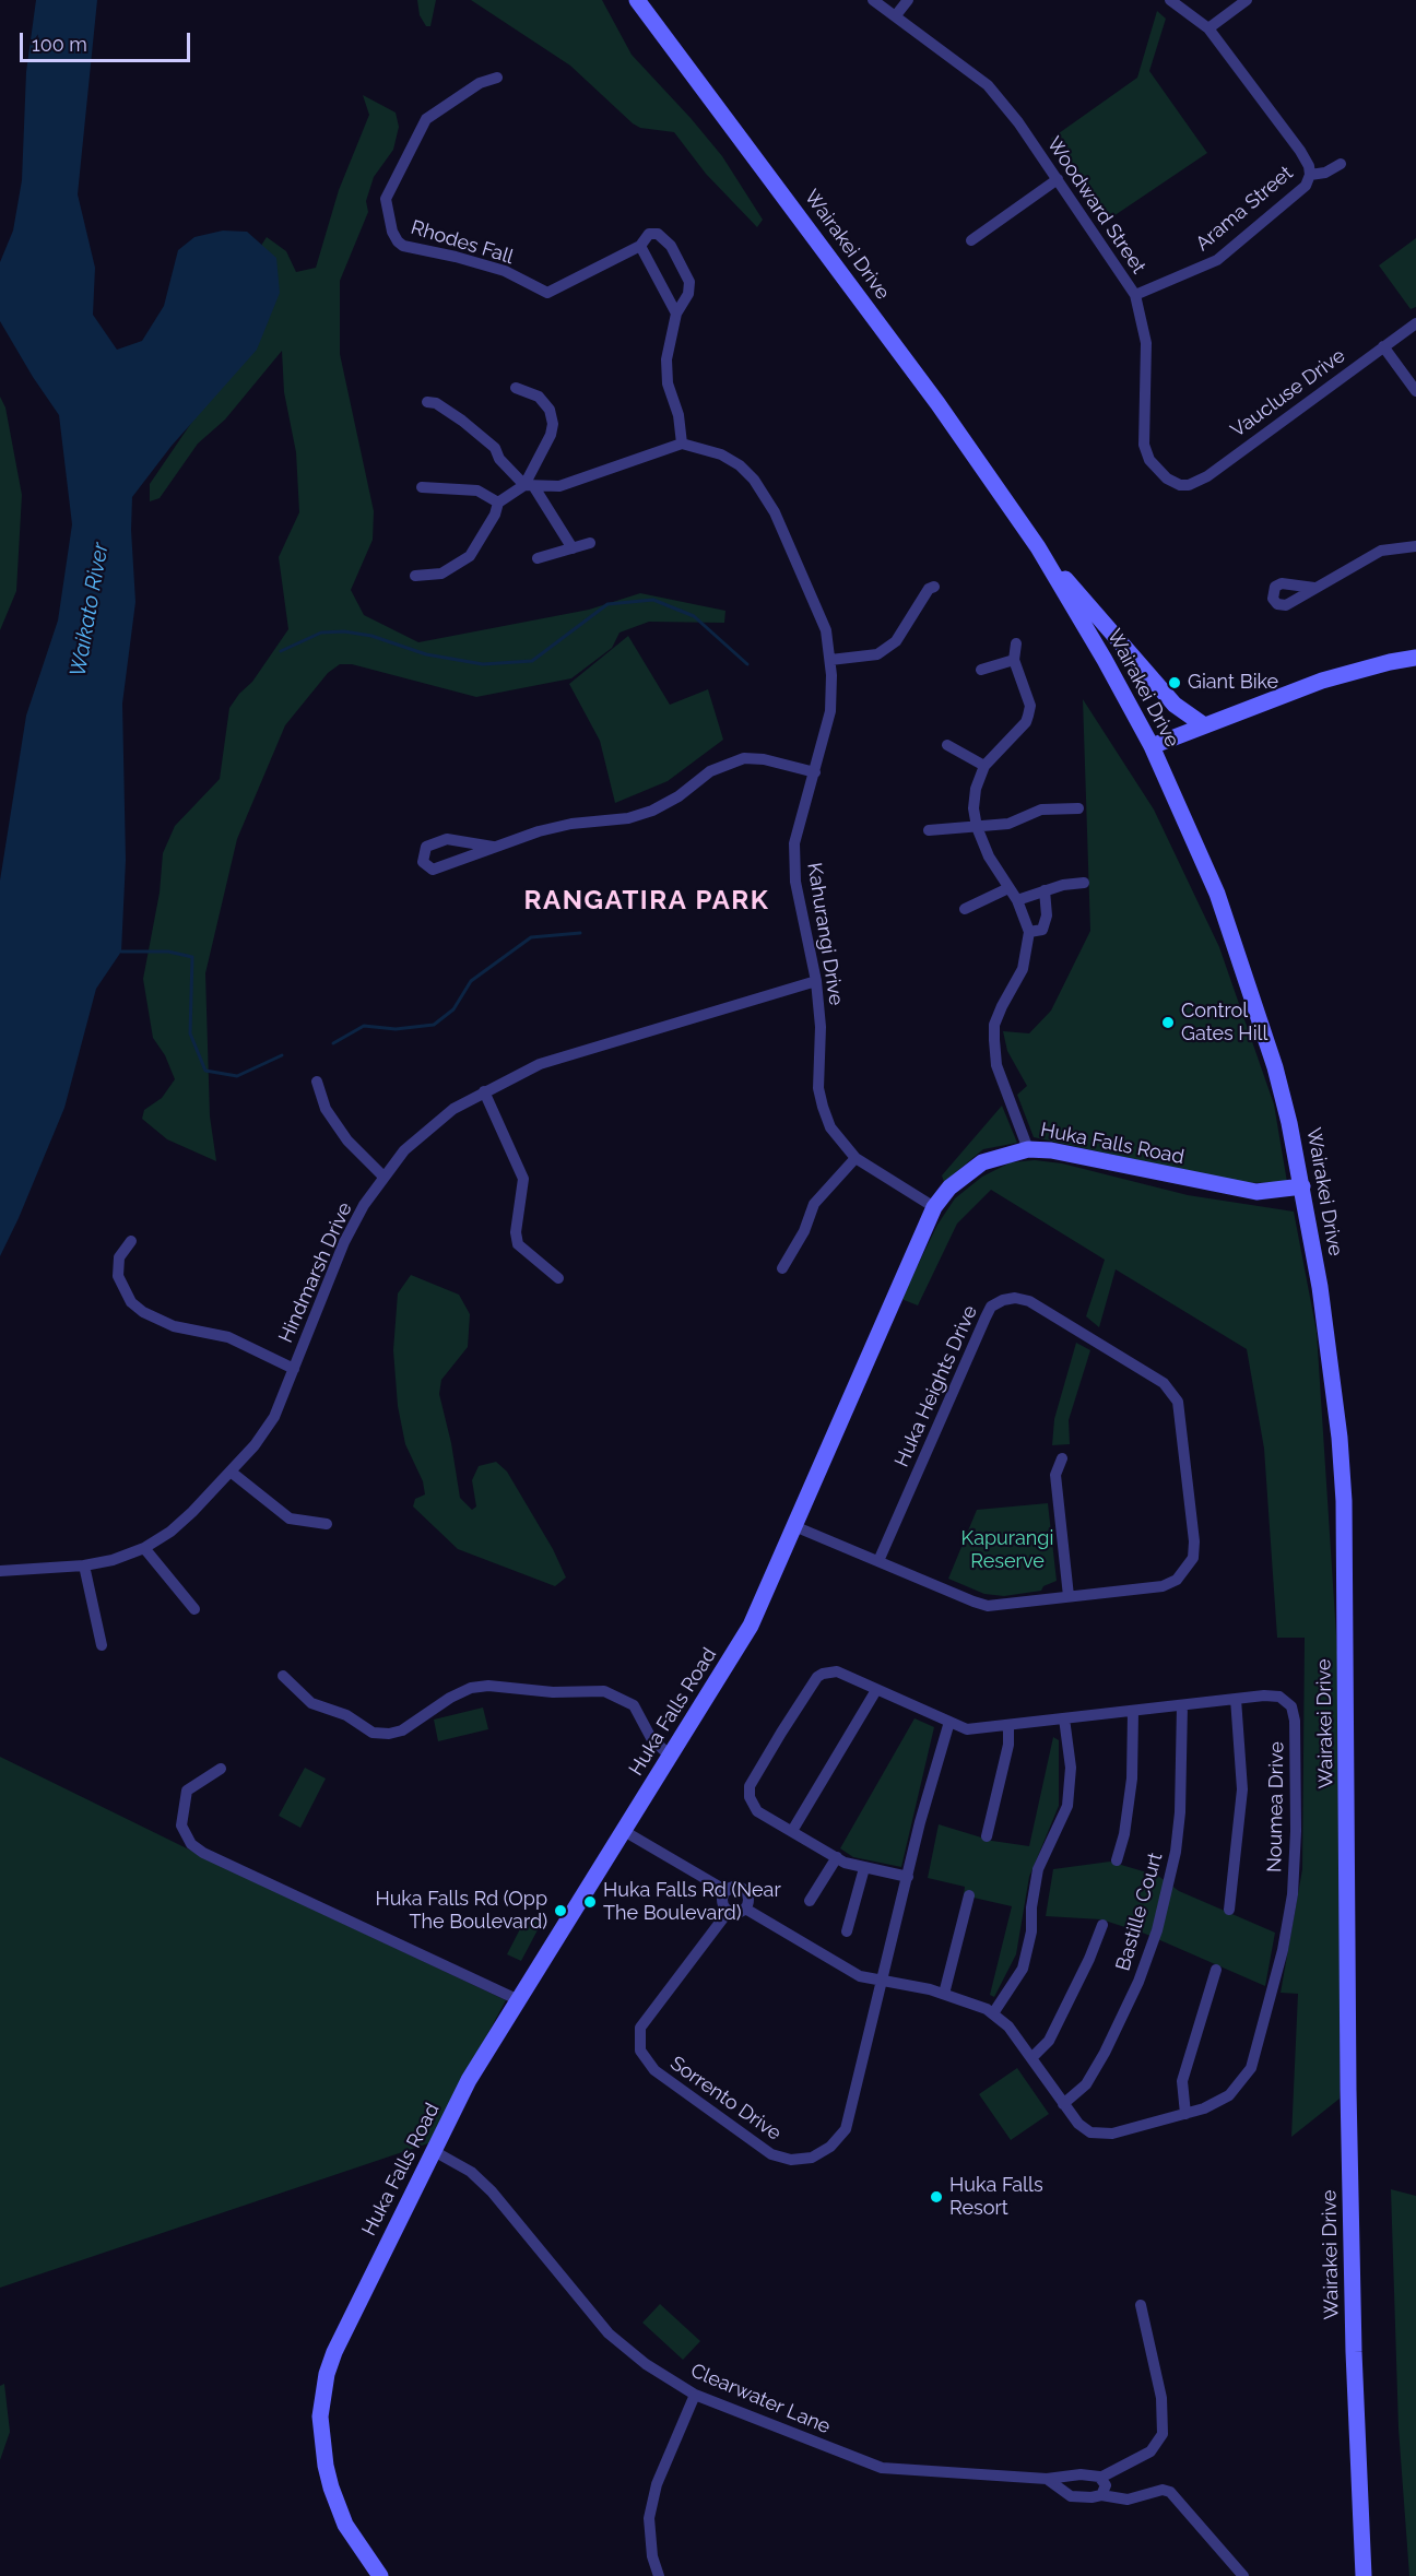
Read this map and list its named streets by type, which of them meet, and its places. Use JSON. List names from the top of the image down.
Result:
{
  "streets": {
    "main road": ["Wairakei Drive", "Huka Falls Road"],
    "street": [
      "Woodward Street",
      "Arama Street",
      "Rhodes Fall",
      "Vaucluse Drive",
      "Kahurangi Drive",
      "Hindmarsh Drive",
      "Huka Heights Drive",
      "Noumea Drive",
      "Bastille Court",
      "Sorrento Drive",
      "Clearwater Lane"
    ]
  },
  "crossings": [
    ["Woodward Street", "Arama Street"],
    ["Woodward Street", "Vaucluse Drive"],
    ["Wairakei Drive", "Huka Falls Road"],
    ["Kahurangi Drive", "Huka Falls Road"],
    ["Kahurangi Drive", "Hindmarsh Drive"],
    ["Huka Falls Road", "Huka Heights Drive"],
    ["Huka Falls Road", "Clearwater Lane"],
    ["Noumea Drive", "Bastille Court"],
    ["Noumea Drive", "Sorrento Drive"]
  ],
  "districts": ["RANGATIRA PARK"],
  "water": ["Waikato River"],
  "parks": ["Kapurangi Reserve"],
  "places": [
    "Giant Bike",
    "Control Gates Hill",
    "Huka Falls Rd (Near The Boulevard)",
    "Huka Falls Rd (Opp The Boulevard)",
    "Huka Falls Resort"
  ],
  "scale_bar": "100 m"
}
